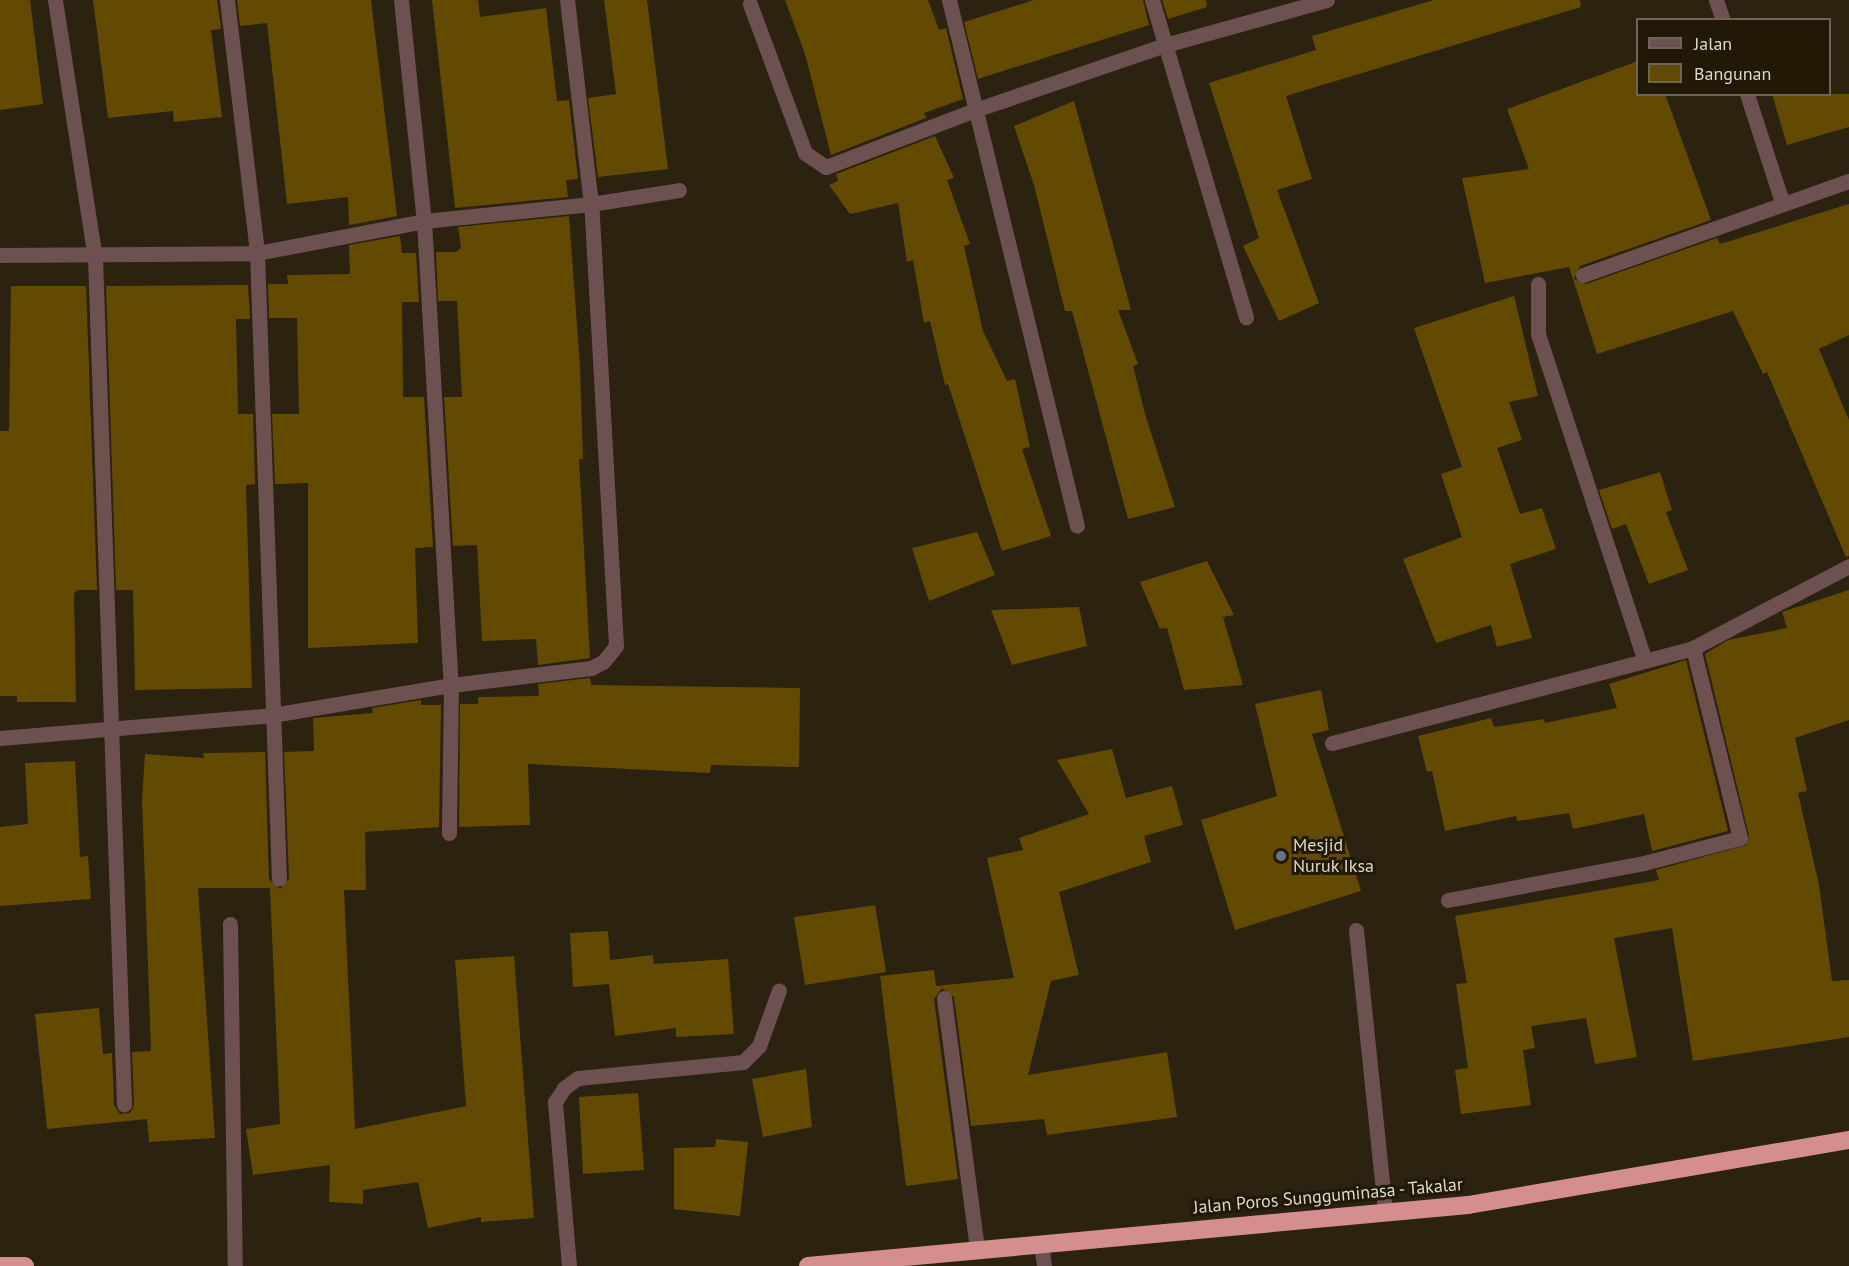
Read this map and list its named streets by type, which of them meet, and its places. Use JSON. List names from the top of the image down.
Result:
{
  "streets": {
    "highway": ["Jalan Poros Sungguminasa - Takalar"]
  },
  "places": ["Mesjid Nuruk Iksa"],
  "legend": ["Jalan", "Bangunan"]
}
